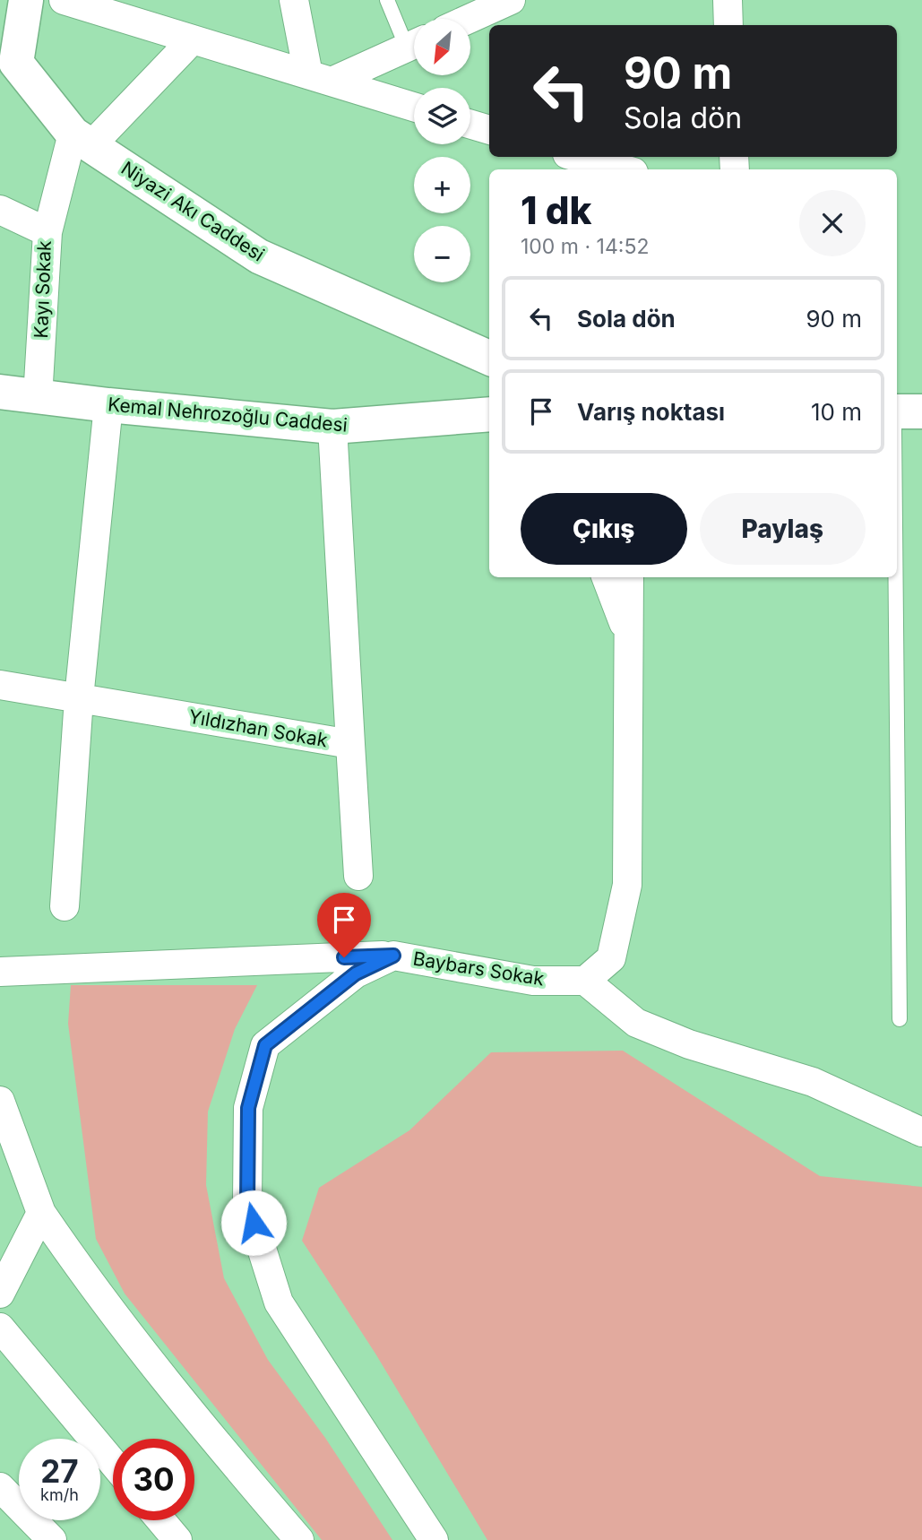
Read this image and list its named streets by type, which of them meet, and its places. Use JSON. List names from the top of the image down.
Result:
{
  "streets": {
    "street": [
      "Niyazi Akı Caddesi",
      "Kayı Sokak",
      "Kemal Nehrozoğlu Caddesi",
      "Yıldızhan Sokak",
      "Baybars Sokak"
    ]
  },
  "crossings": [
    ["Kayı Sokak", "Kemal Nehrozoğlu Caddesi"],
    ["Kemal Nehrozoğlu Caddesi", "Yıldızhan Sokak"]
  ],
  "north": "bottom left",
  "page": {
    "map_buttons": ["+", "−"],
    "turn": ["90 m", "Sola dön"],
    "heading": ["1 dk", "100 m · 14:52"],
    "list": [
      {
        "name": "Sola dön",
        "value": "90 m"
      },
      {
        "name": "Varış noktası",
        "value": "10 m"
      }
    ],
    "buttons": ["Çıkış", "Paylaş"],
    "speed": "27 km/h",
    "limit": "30"
  }
}
